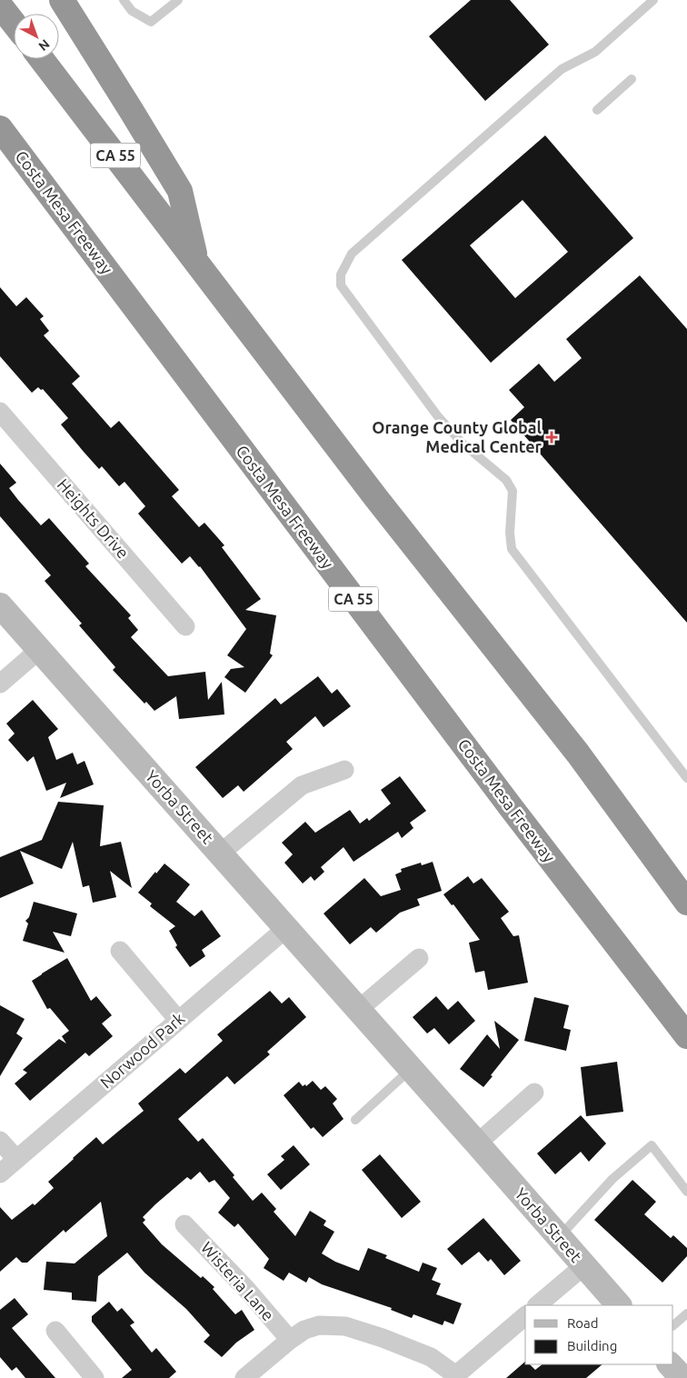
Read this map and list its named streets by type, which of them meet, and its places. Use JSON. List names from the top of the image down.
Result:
{
  "streets": {
    "highway": ["CA 55", "Costa Mesa Freeway"],
    "main road": ["Yorba Street"],
    "street": ["Heights Drive", "Norwood Park", "Wisteria Lane"]
  },
  "crossings": [
    ["Yorba Street", "Norwood Park"]
  ],
  "places": {
    "health": ["Orange County Global Medical Center"]
  },
  "legend": ["Road", "Building"],
  "north": "bottom right"
}
